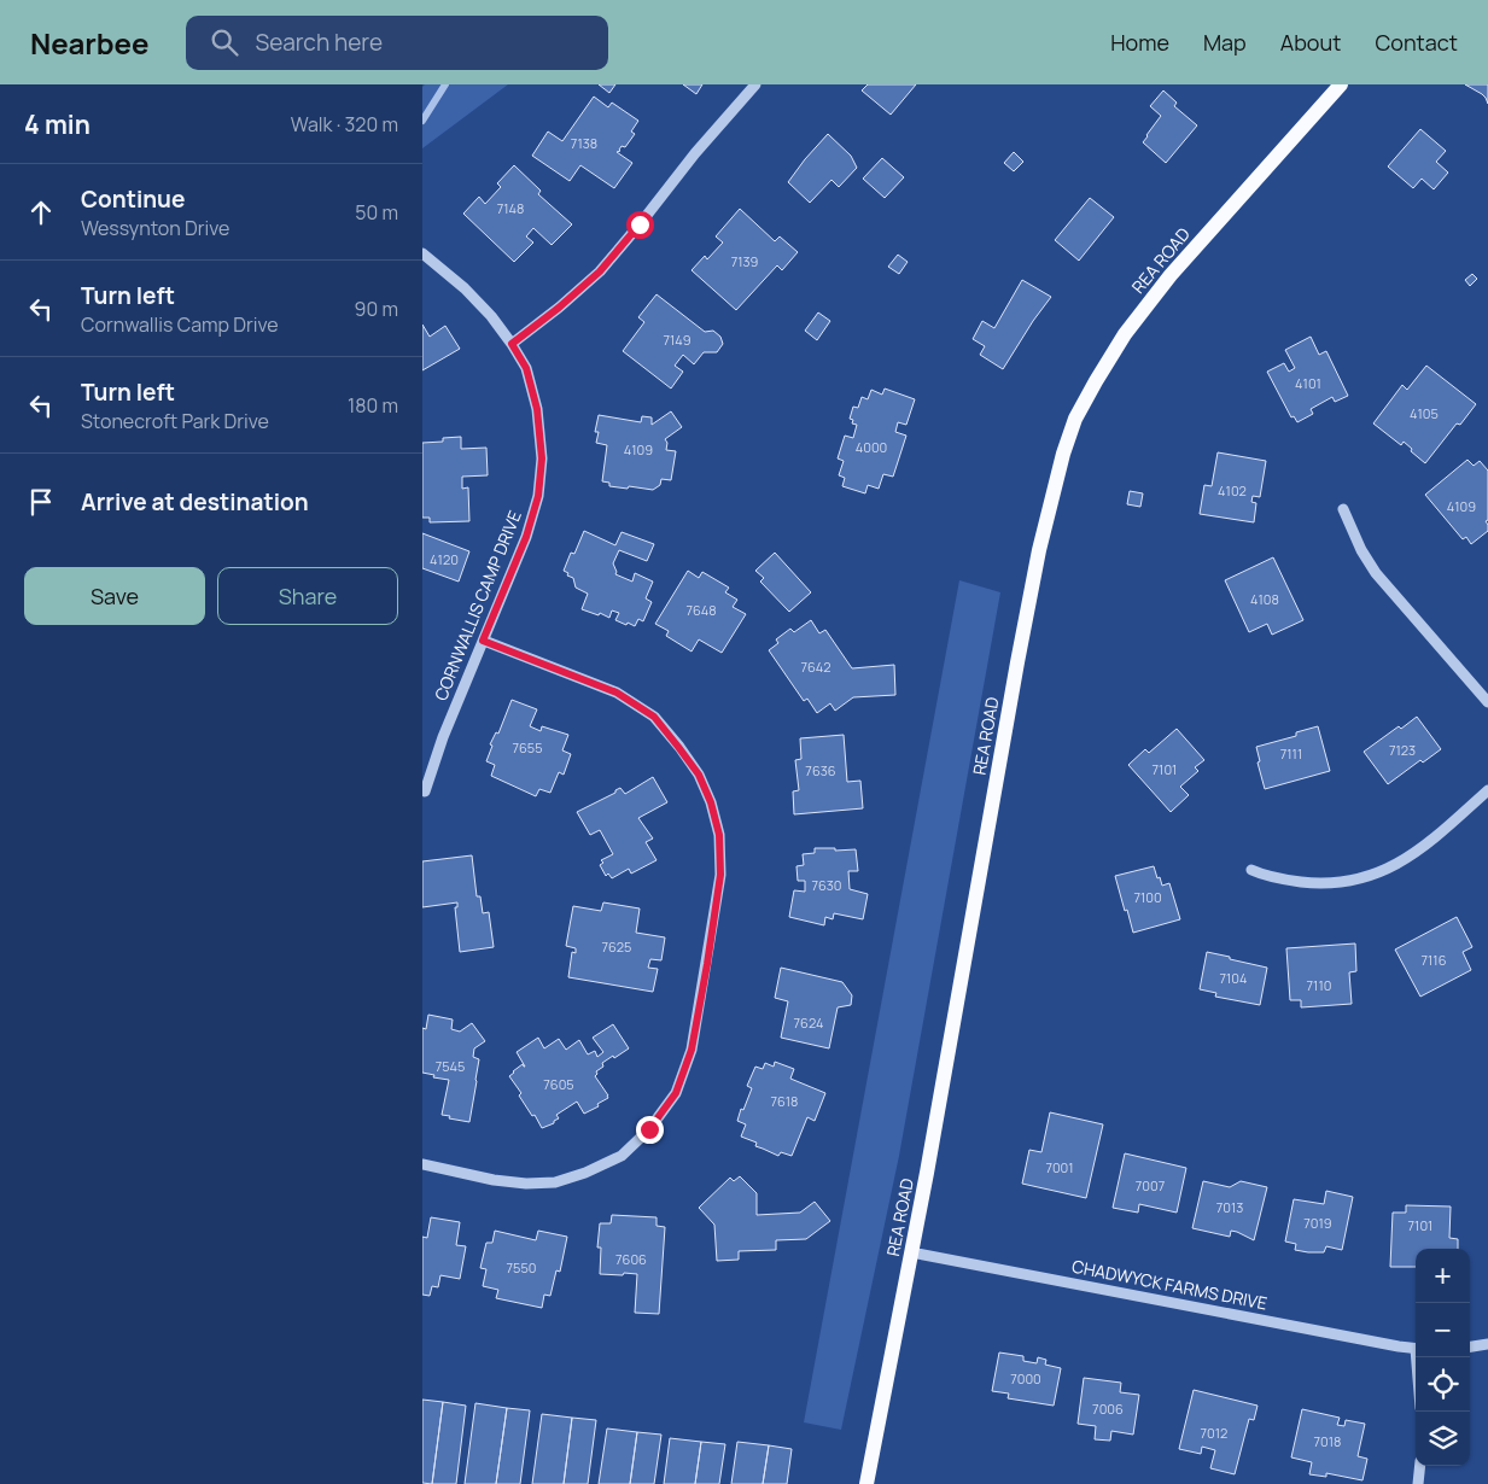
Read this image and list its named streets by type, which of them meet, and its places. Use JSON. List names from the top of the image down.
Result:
{
  "streets": {
    "main road": ["REA ROAD"],
    "street": ["CORNWALLIS CAMP DRIVE", "CHADWYCK FARMS DRIVE"]
  },
  "crossings": [
    ["REA ROAD", "CHADWYCK FARMS DRIVE"]
  ],
  "house_numbers": [
    "7138",
    "7148",
    "7139",
    "7149",
    "4101",
    "4105",
    "4000",
    "4109",
    "4102",
    "4109",
    "4120",
    "4108",
    "7648",
    "7642",
    "7655",
    "7123",
    "7111",
    "7101",
    "7636",
    "7630",
    "7100",
    "7625",
    "7116",
    "7104",
    "7110",
    "7624",
    "7545",
    "7605",
    "7618",
    "7001",
    "7007",
    "7013",
    "7019",
    "7101",
    "7606",
    "7550",
    "7000",
    "7006",
    "7012",
    "7018"
  ],
  "page": {
    "header": "Nearbee",
    "search": "Search here",
    "nav": [
      "Home",
      "Map",
      "About",
      "Contact"
    ],
    "heading": ["4 min", "Walk · 320 m"],
    "list": [
      ["Continue", "Wessynton Drive", "50 m"],
      ["Turn left", "Cornwallis Camp Drive", "90 m"],
      ["Turn left", "Stonecroft Park Drive", "180 m"],
      "Arrive at destination"
    ],
    "buttons": ["Save", "Share"],
    "map_buttons": ["+", "−"]
  }
}
